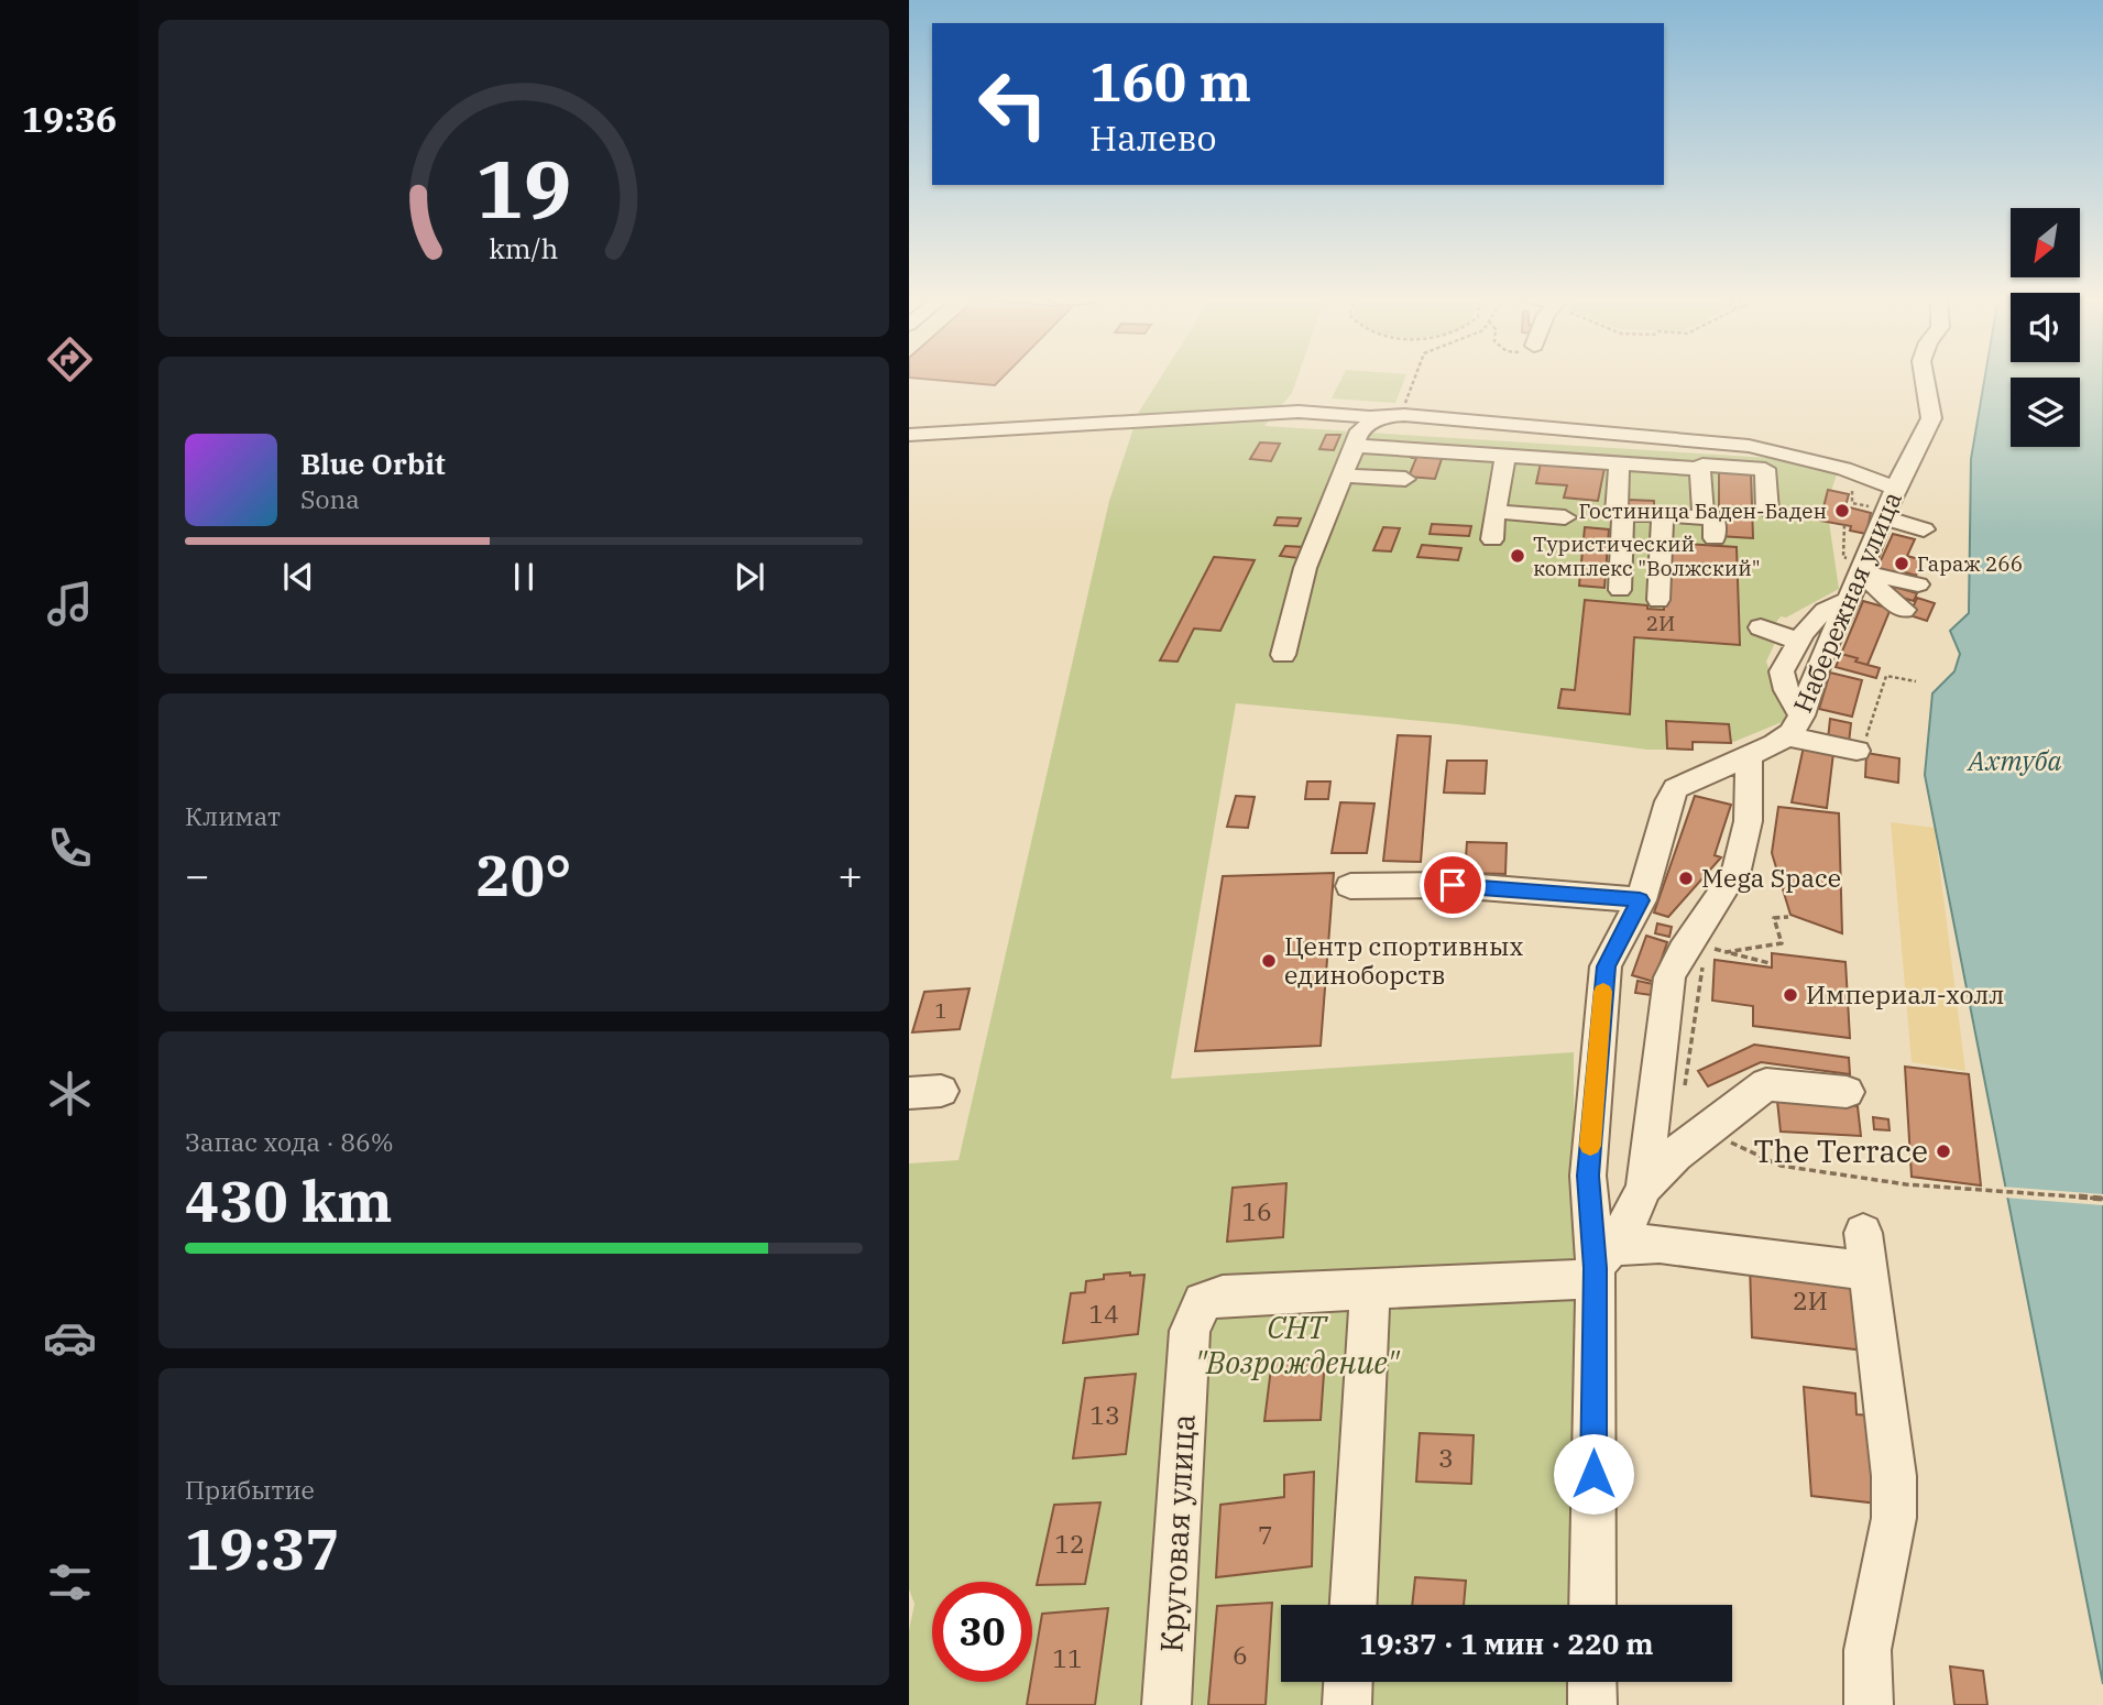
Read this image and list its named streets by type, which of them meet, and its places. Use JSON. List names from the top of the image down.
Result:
{
  "streets": {
    "street": ["Набережная улица", "Круговая улица"]
  },
  "crossings": [
    ["Набережная улица", "Круговая улица"]
  ],
  "water": ["Ахтуба"],
  "parks": ["СНТ \"Возрождение\""],
  "places": [
    "Гостиница Баден-Баден",
    "Туристический комплекс \"Волжский\"",
    "Гараж 266",
    "Mega Space",
    "Центр спортивных единоборств",
    "Империал-холл",
    "The Terrace"
  ],
  "house_numbers": [
    "2И",
    "1",
    "16",
    "2И",
    "14",
    "13",
    "3",
    "7",
    "12",
    "6",
    "11"
  ],
  "north": "bottom left",
  "page": {
    "tabs": "19:36",
    "turn": ["160 m", "Налево"],
    "song": ["Blue Orbit", "Sona"],
    "tile": [
      "Климат",
      ["Запас хода · 86%", "430 km"],
      ["Прибытие", "19:37"]
    ],
    "heat": ["−", "20°", "+"],
    "limit": "30",
    "trip": "19:37 · 1 мин · 220 m",
    "gauge": ["19", "km/h"]
  }
}
